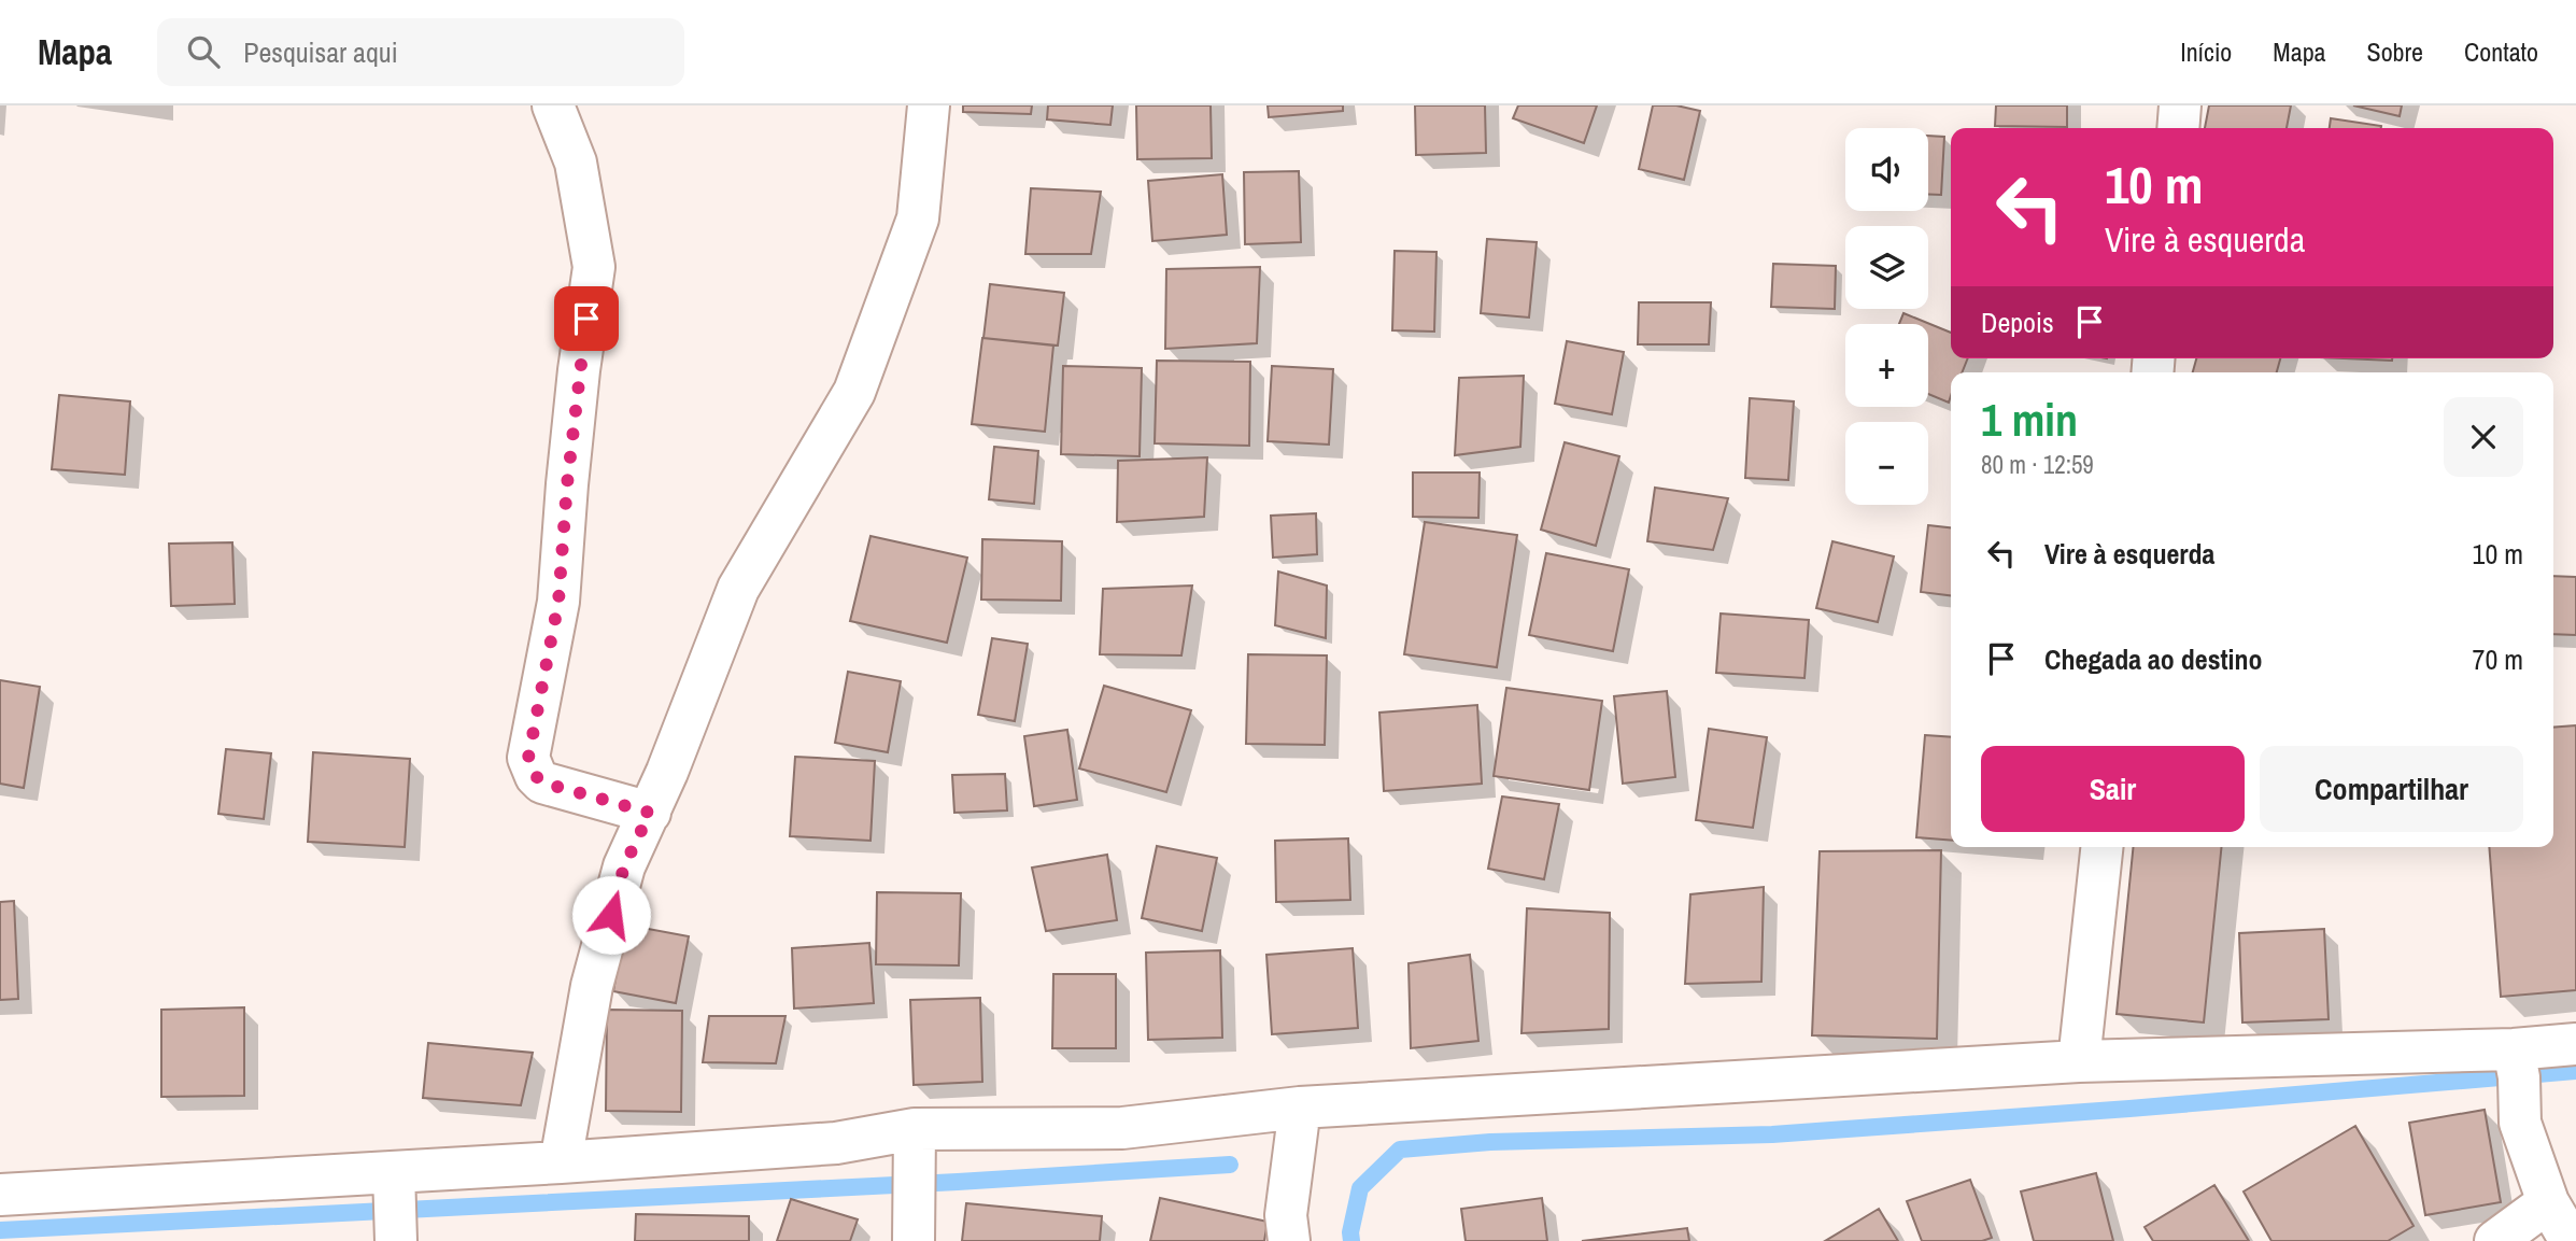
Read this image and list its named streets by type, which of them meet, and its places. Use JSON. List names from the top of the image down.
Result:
{
  "page": {
    "header": "Mapa",
    "search": "Pesquisar aqui",
    "nav": [
      "Início",
      "Mapa",
      "Sobre",
      "Contato"
    ],
    "map_buttons": ["+", "−"],
    "turn": ["10 m", "Vire à esquerda"],
    "then": "Depois",
    "heading": ["1 min", "80 m · 12:59"],
    "list": [
      {
        "name": "Vire à esquerda",
        "value": "10 m"
      },
      {
        "name": "Chegada ao destino",
        "value": "70 m"
      }
    ],
    "buttons": ["Sair", "Compartilhar"]
  }
}
